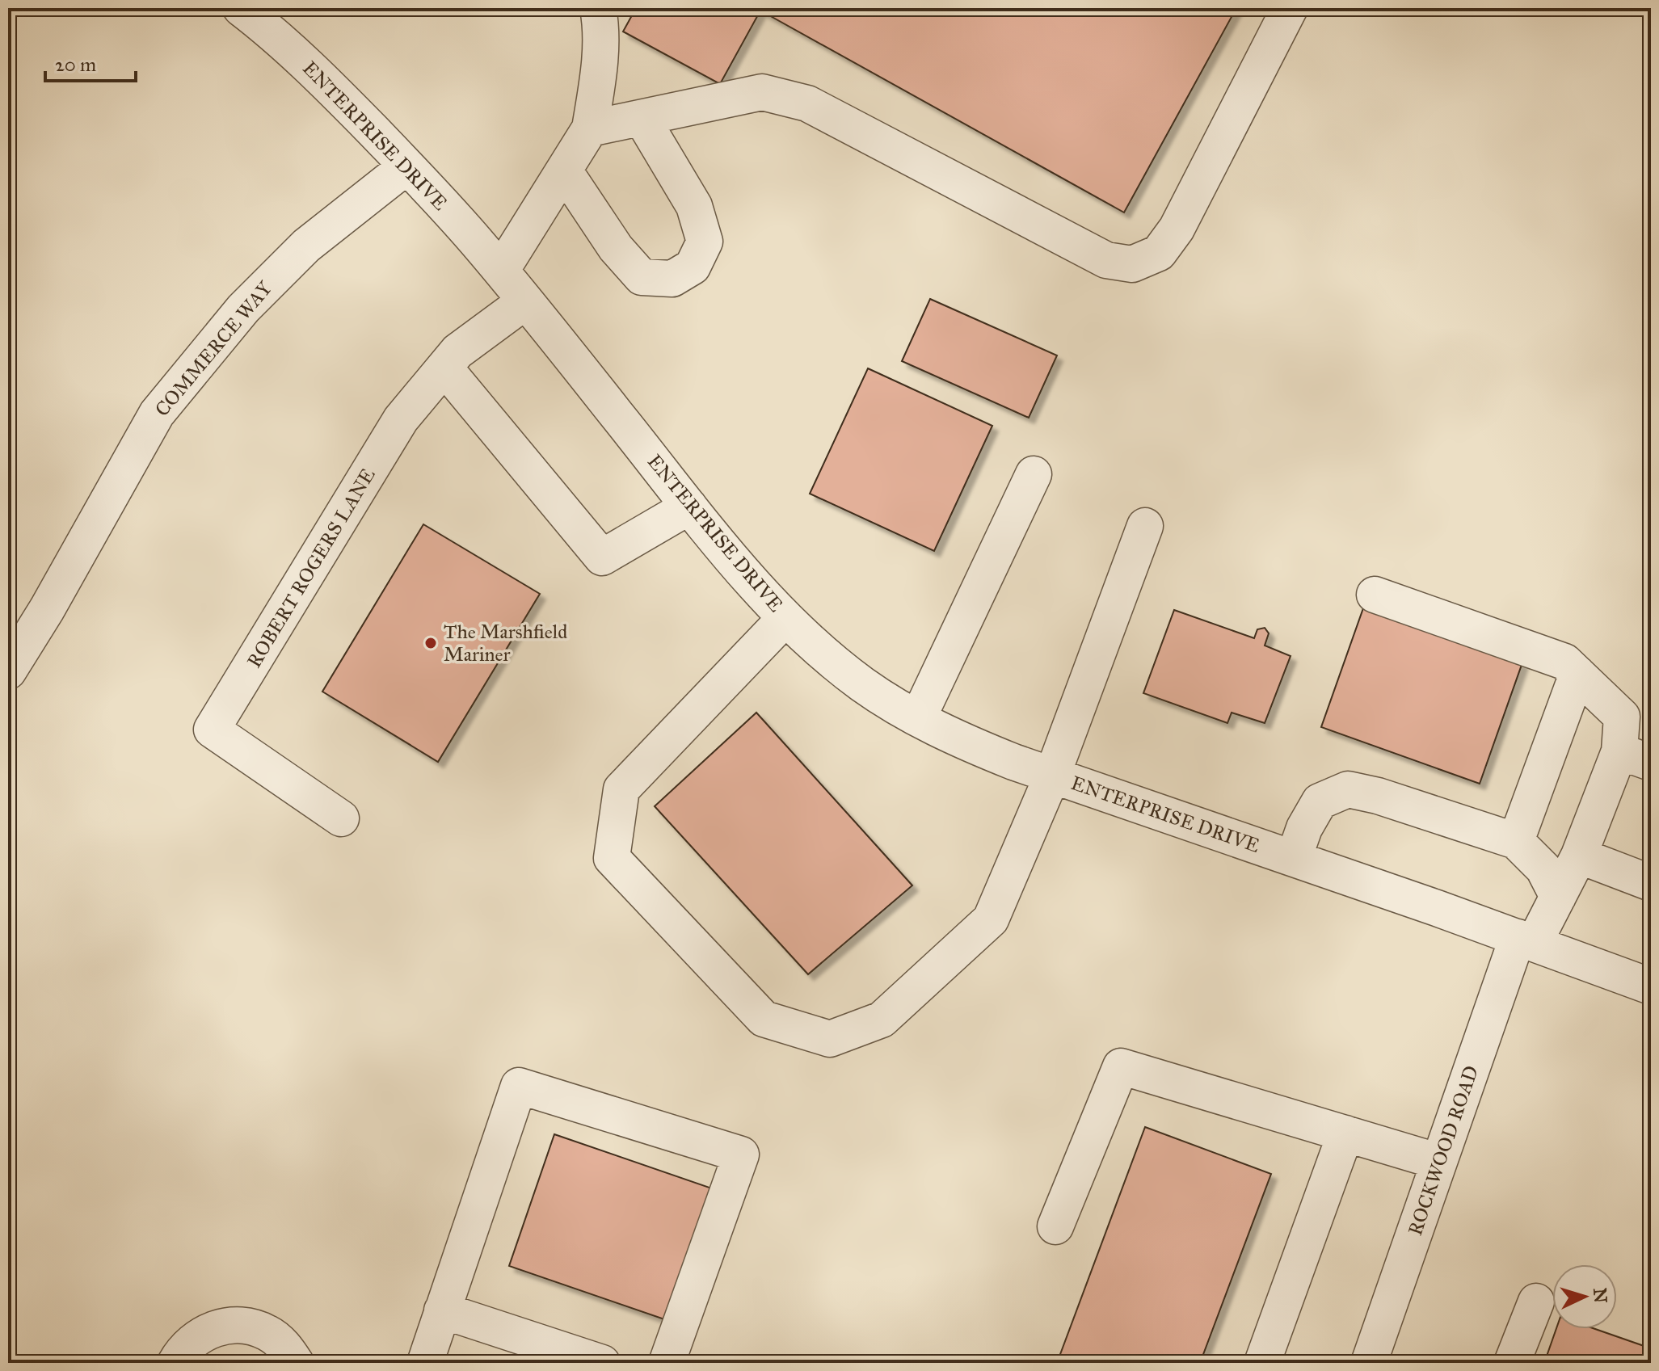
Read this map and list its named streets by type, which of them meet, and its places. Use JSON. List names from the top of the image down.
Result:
{
  "streets": {
    "street": [
      "ENTERPRISE DRIVE",
      "COMMERCE WAY",
      "ROBERT ROGERS LANE",
      "ROCKWOOD ROAD"
    ]
  },
  "crossings": [
    ["ENTERPRISE DRIVE", "COMMERCE WAY"],
    ["ENTERPRISE DRIVE", "ROBERT ROGERS LANE"],
    ["ENTERPRISE DRIVE", "ROCKWOOD ROAD"]
  ],
  "places": ["The Marshfield Mariner"],
  "scale_bar": "20 m",
  "north": "right"
}
